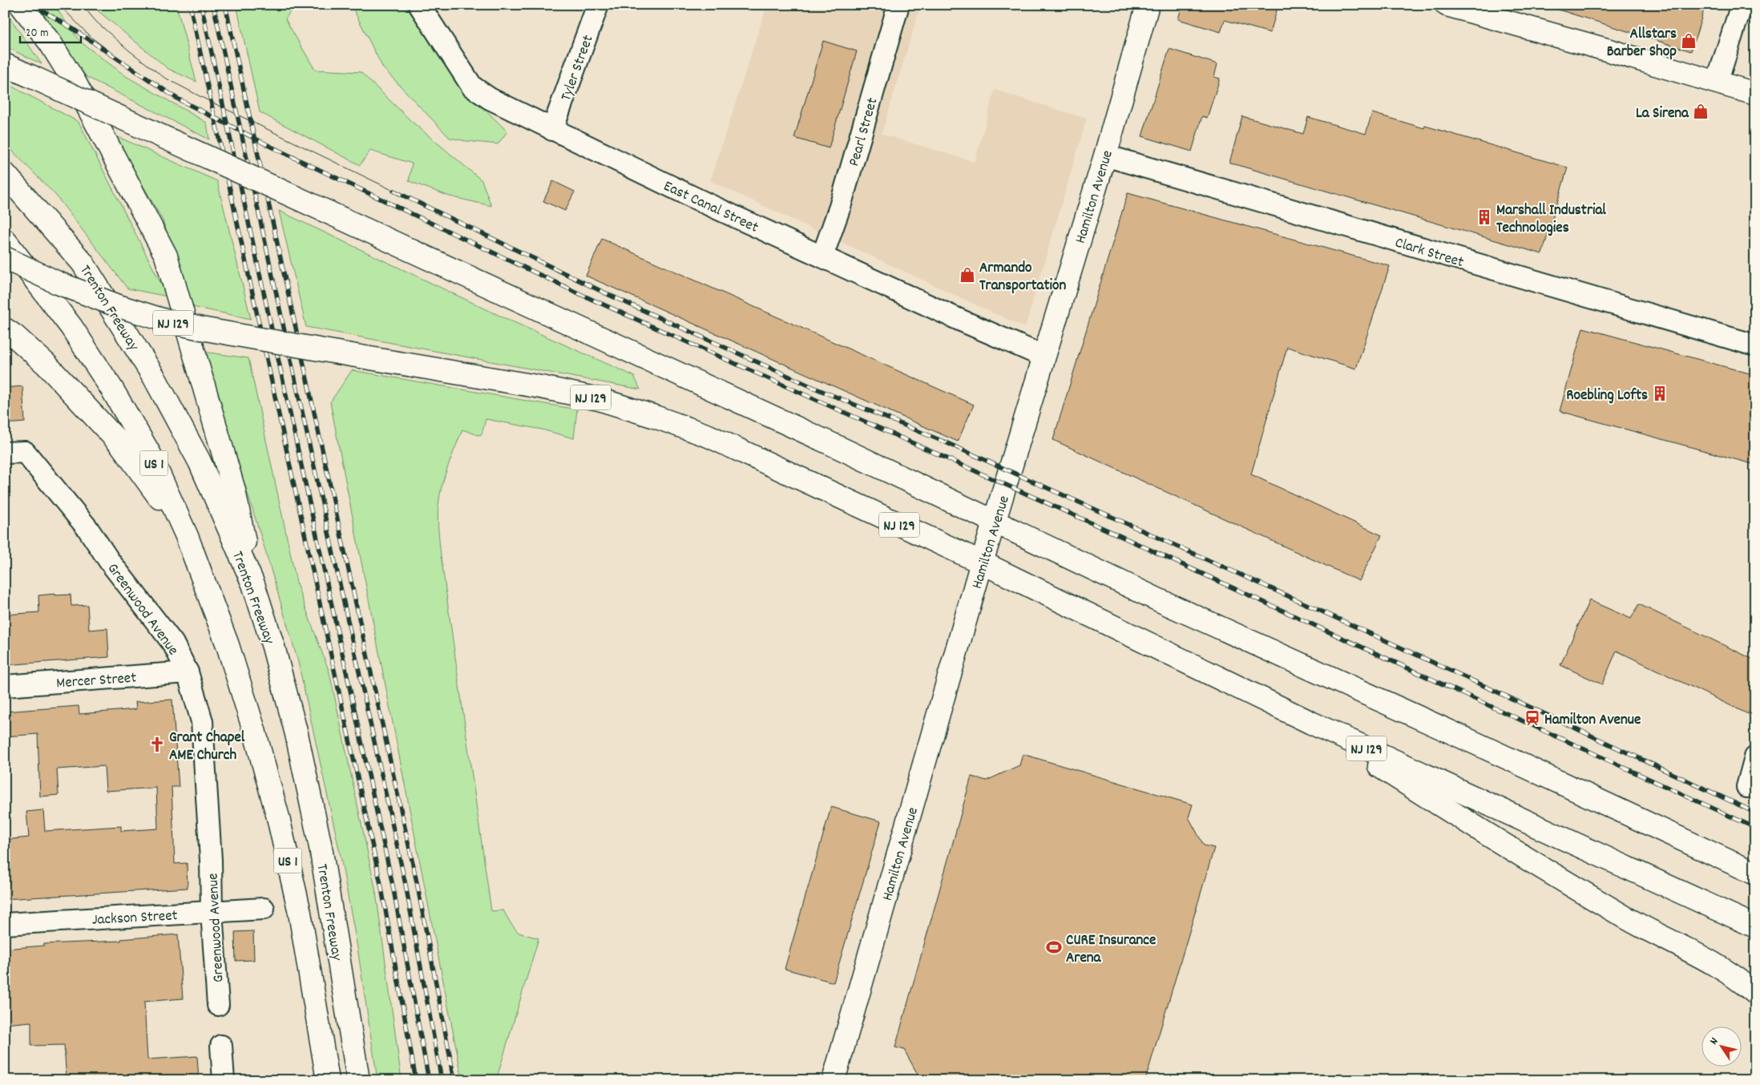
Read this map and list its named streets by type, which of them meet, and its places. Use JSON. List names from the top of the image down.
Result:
{
  "streets": {
    "main road": [
      "Hamilton Avenue",
      "Trenton Freeway",
      "NJ 129",
      "US 1"
    ],
    "street": [
      "Tyler Street",
      "Pearl Street",
      "East Canal Street",
      "Clark Street",
      "Greenwood Avenue",
      "Mercer Street",
      "Jackson Street"
    ]
  },
  "crossings": [
    ["Tyler Street", "East Canal Street"],
    ["Pearl Street", "East Canal Street"],
    ["Hamilton Avenue", "East Canal Street"],
    ["Hamilton Avenue", "Clark Street"],
    ["Hamilton Avenue", "NJ 129"],
    ["Greenwood Avenue", "Mercer Street"],
    ["Greenwood Avenue", "Jackson Street"]
  ],
  "places": {
    "shop": ["Allstars Barber Shop", "La Sirena", "Armando Transportation"],
    "building": ["Marshall Industrial Technologies", "Roebling Lofts"],
    "station": ["Hamilton Avenue"],
    "church": ["Grant Chapel AME Church"],
    "sports": ["CURE Insurance Arena"]
  },
  "scale_bar": "20 m",
  "north": "top left"
}
